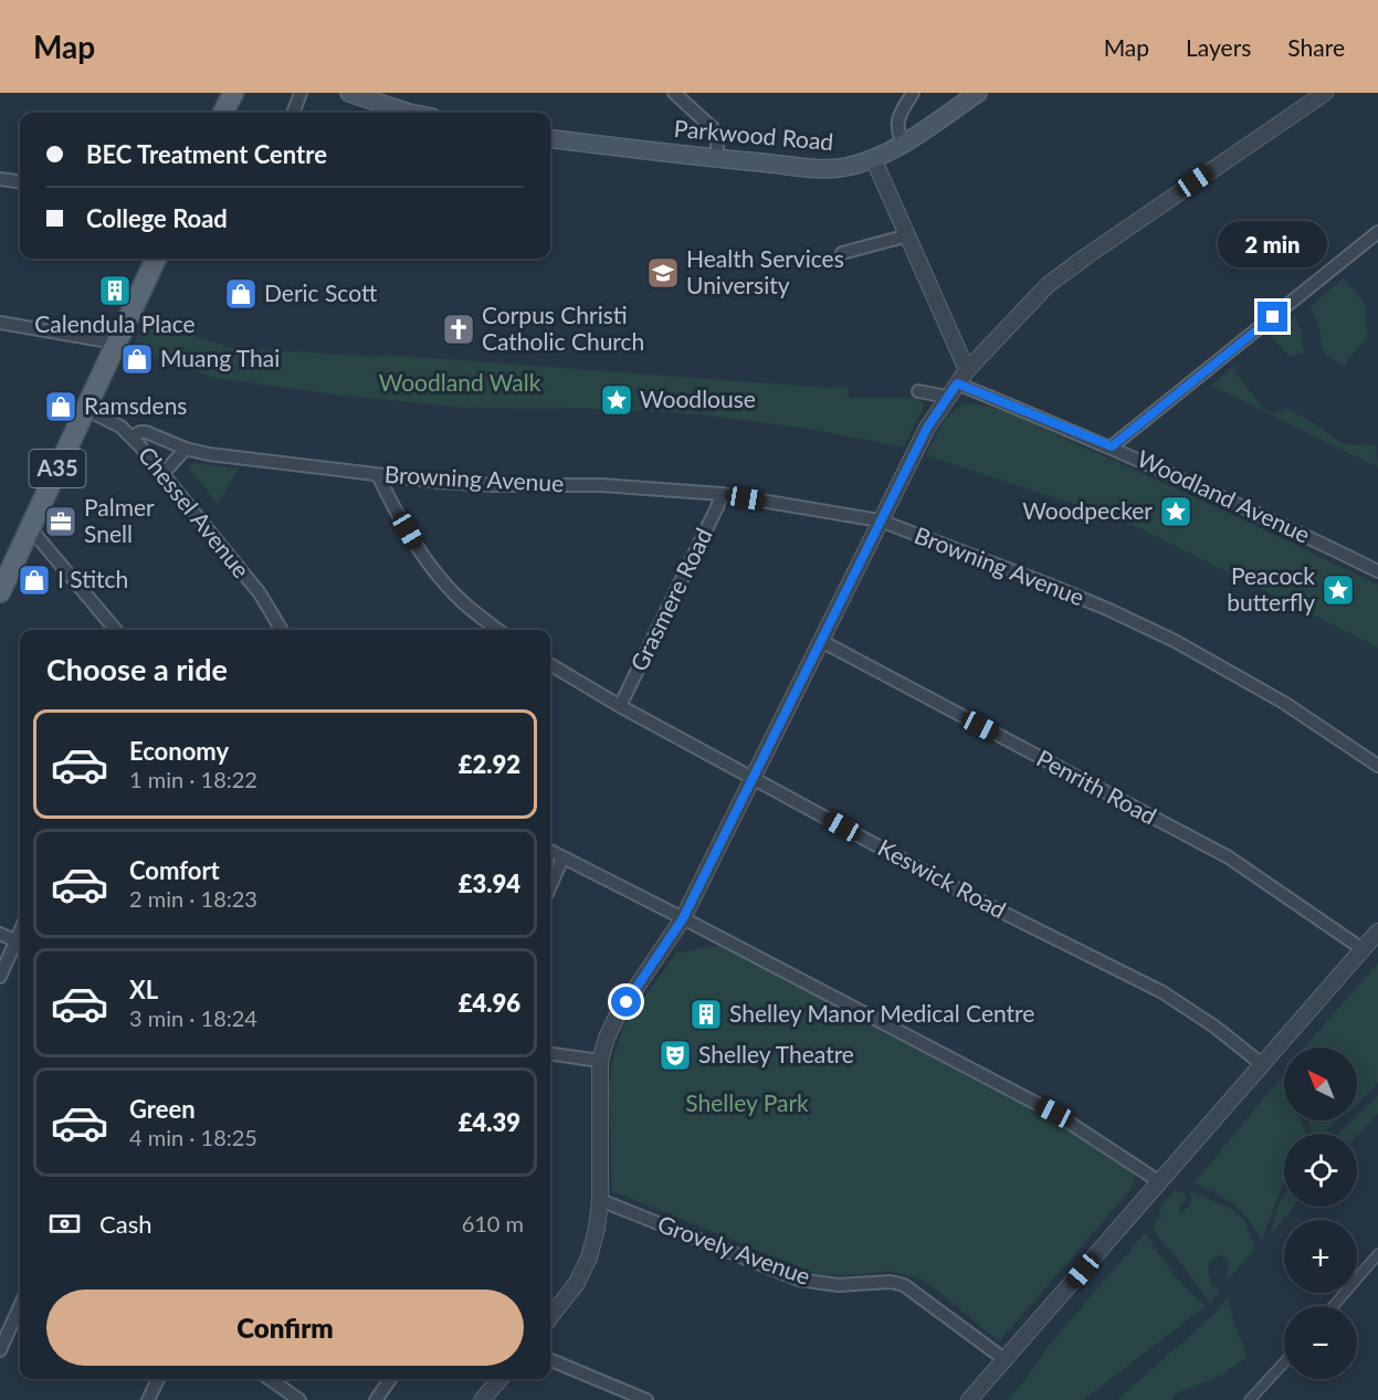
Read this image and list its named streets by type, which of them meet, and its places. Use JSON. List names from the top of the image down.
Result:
{
  "streets": {
    "main road": ["Parkwood Road", "A35"],
    "street": [
      "Browning Avenue",
      "Woodland Avenue",
      "Chessel Avenue",
      "Grasmere Road",
      "Penrith Road",
      "Keswick Road",
      "Grovely Avenue"
    ]
  },
  "crossings": [
    ["A35", "Chessel Avenue"],
    ["Browning Avenue", "Chessel Avenue"],
    ["Browning Avenue", "Grasmere Road"],
    ["Grasmere Road", "Keswick Road"]
  ],
  "parks": ["Woodland Walk", "Shelley Park"],
  "places": {
    "school or university": ["Health Services University"],
    "building": ["Calendula Place", "Shelley Manor Medical Centre"],
    "shop": [
      "Deric Scott",
      "Muang Thai",
      "Ramsdens",
      "I Stitch"
    ],
    "church": ["Corpus Christi Catholic Church"],
    "place": ["Woodlouse", "Woodpecker", "Peacock butterfly"],
    "office": ["Palmer Snell"],
    "theatre": ["Shelley Theatre"]
  },
  "north": "top left",
  "page": {
    "header": "Map",
    "nav": ["Map", "Layers", "Share"],
    "banner": ["BEC Treatment Centre", "College Road"],
    "bubble": "2 min",
    "heading": "Choose a ride",
    "list": [
      {
        "name": "Economy",
        "note": "1 min · 18:22",
        "value": "£2.92"
      },
      {
        "name": "Comfort",
        "note": "2 min · 18:23",
        "value": "£3.94"
      },
      {
        "name": "XL",
        "note": "3 min · 18:24",
        "value": "£4.96"
      },
      {
        "name": "Green",
        "note": "4 min · 18:25",
        "value": "£4.39"
      }
    ],
    "map_buttons": ["+", "−"],
    "pay": ["Cash", "610 m"],
    "buttons": "Confirm"
  }
}
